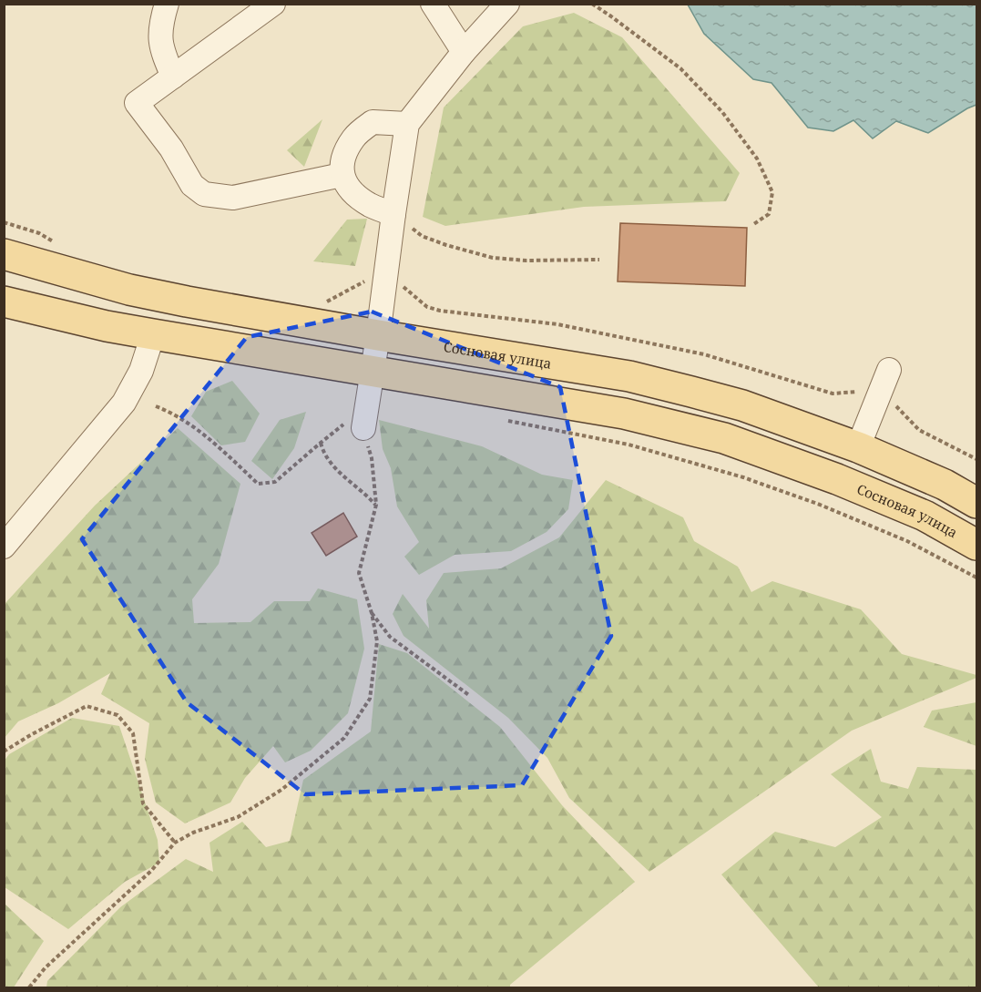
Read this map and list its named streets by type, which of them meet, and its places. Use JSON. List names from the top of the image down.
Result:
{
  "streets": {
    "main road": ["Сосновая улица"]
  }
}
